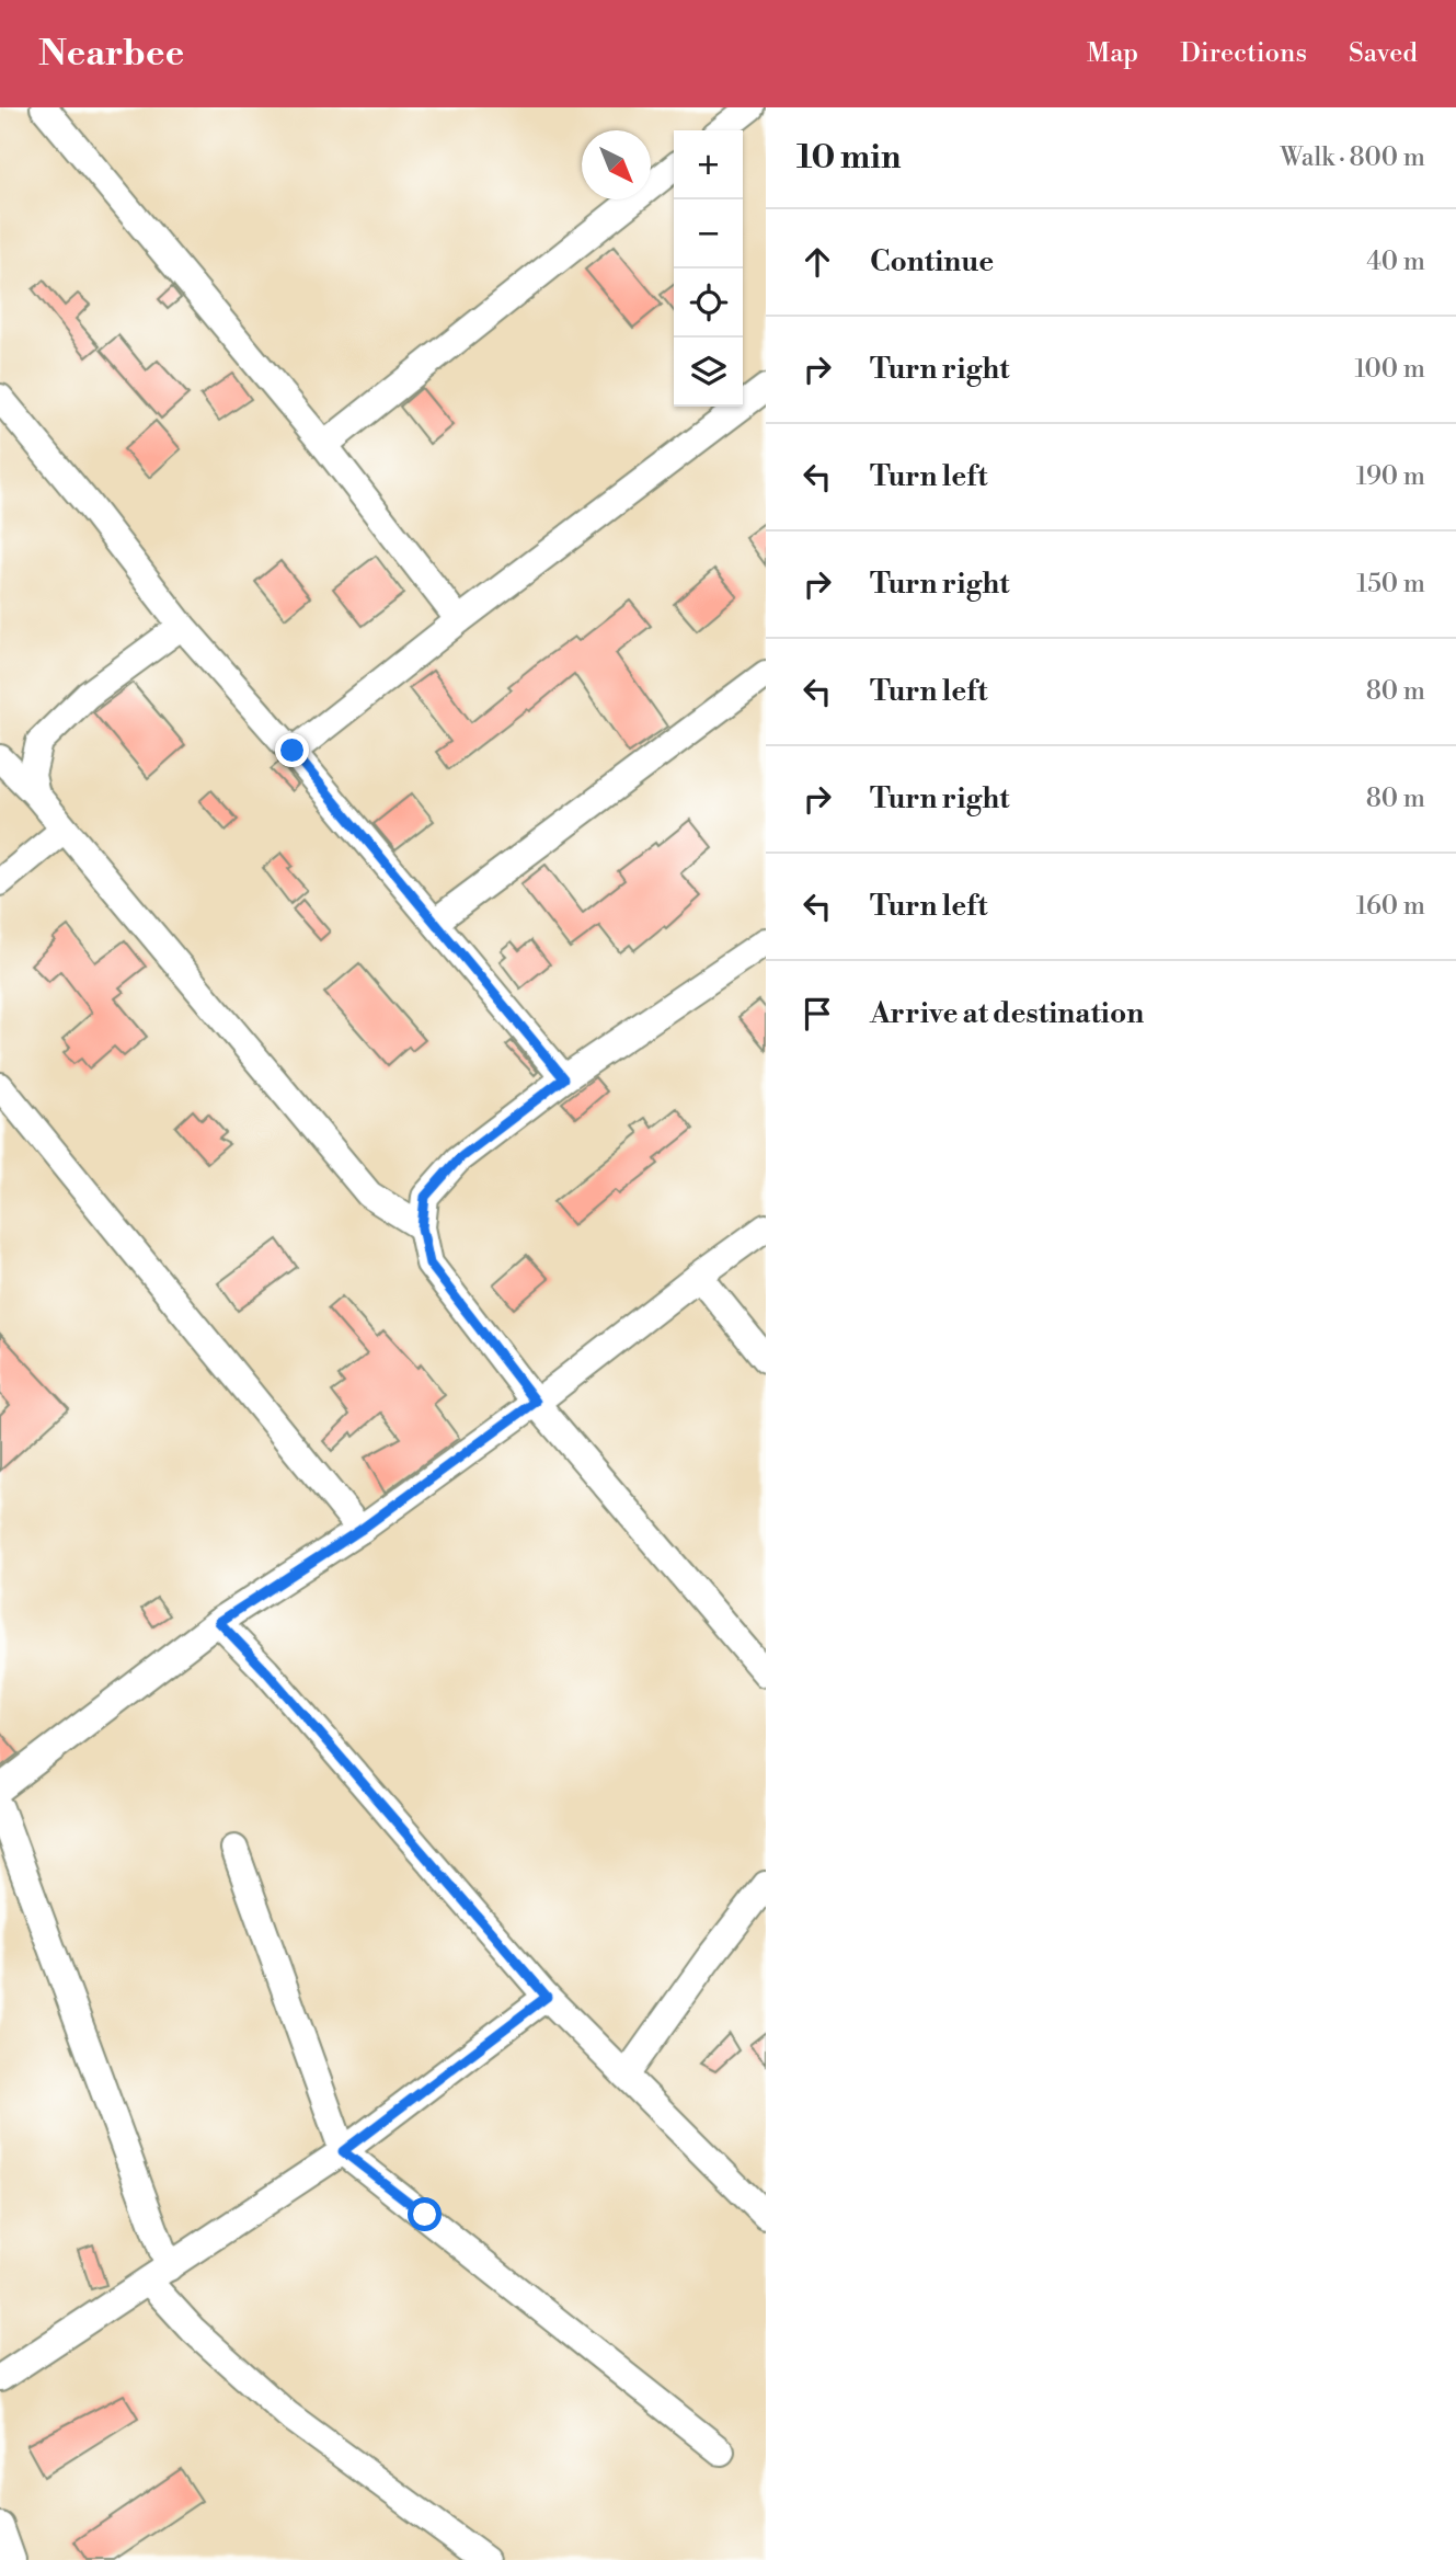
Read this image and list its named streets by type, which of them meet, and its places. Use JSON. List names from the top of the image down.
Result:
{
  "north": "bottom right",
  "page": {
    "header": "Nearbee",
    "nav": ["Map", "Directions", "Saved"],
    "heading": ["10 min", "Walk · 800 m"],
    "map_buttons": ["+", "−"],
    "list": [
      ["Continue", "40 m"],
      ["Turn right", "100 m"],
      ["Turn left", "190 m"],
      ["Turn right", "150 m"],
      ["Turn left", "80 m"],
      ["Turn right", "80 m"],
      ["Turn left", "160 m"],
      "Arrive at destination"
    ]
  }
}
